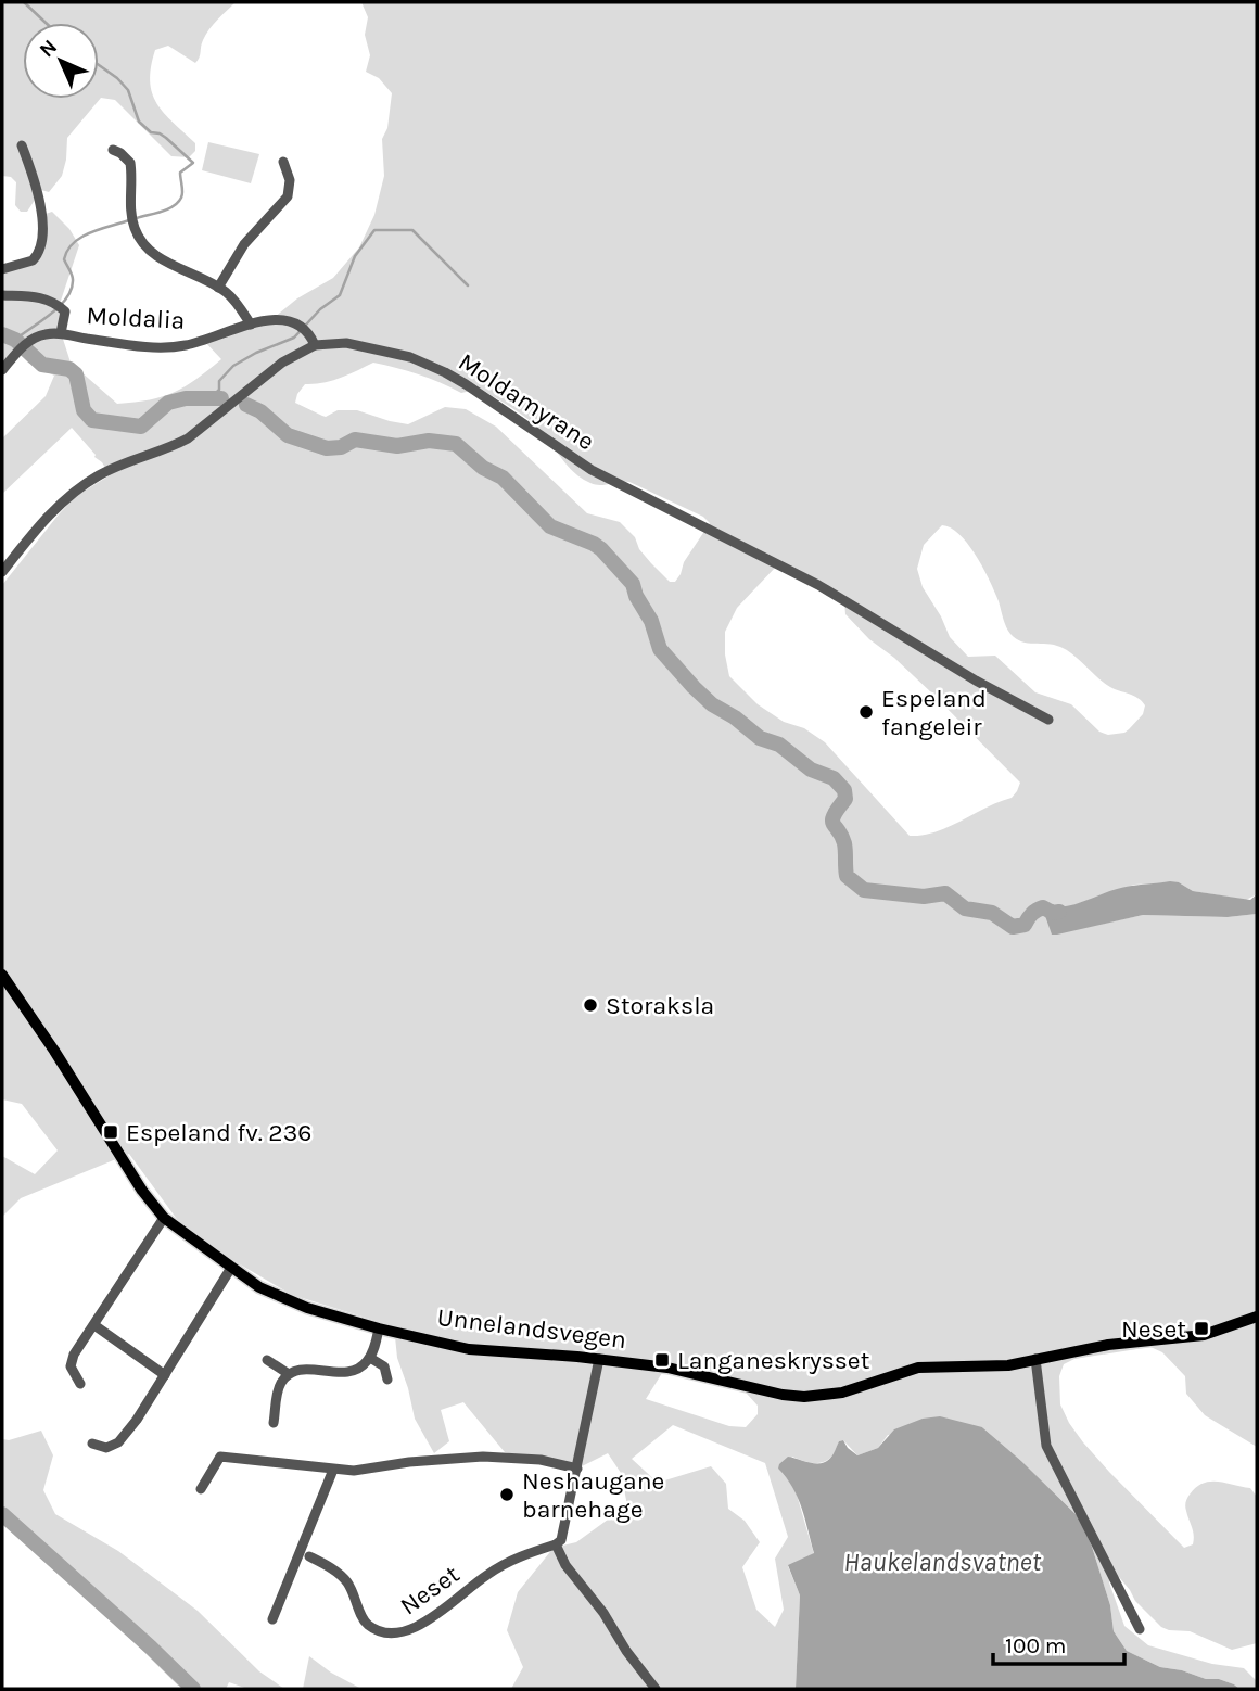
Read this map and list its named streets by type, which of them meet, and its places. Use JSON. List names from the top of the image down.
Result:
{
  "streets": {
    "main road": ["Unnelandsvegen"],
    "street": ["Moldalia", "Moldamyrane", "Neset"]
  },
  "crossings": [
    ["Moldalia", "Moldamyrane"]
  ],
  "water": ["Haukelandsvatnet"],
  "places": {
    "other": ["Espeland fangeleir", "Storaksla", "Neshaugane barnehage"],
    "transit": ["Espeland fv. 236", "Neset", "Langaneskrysset"]
  },
  "scale_bar": "100 m",
  "north": "top left"
}
